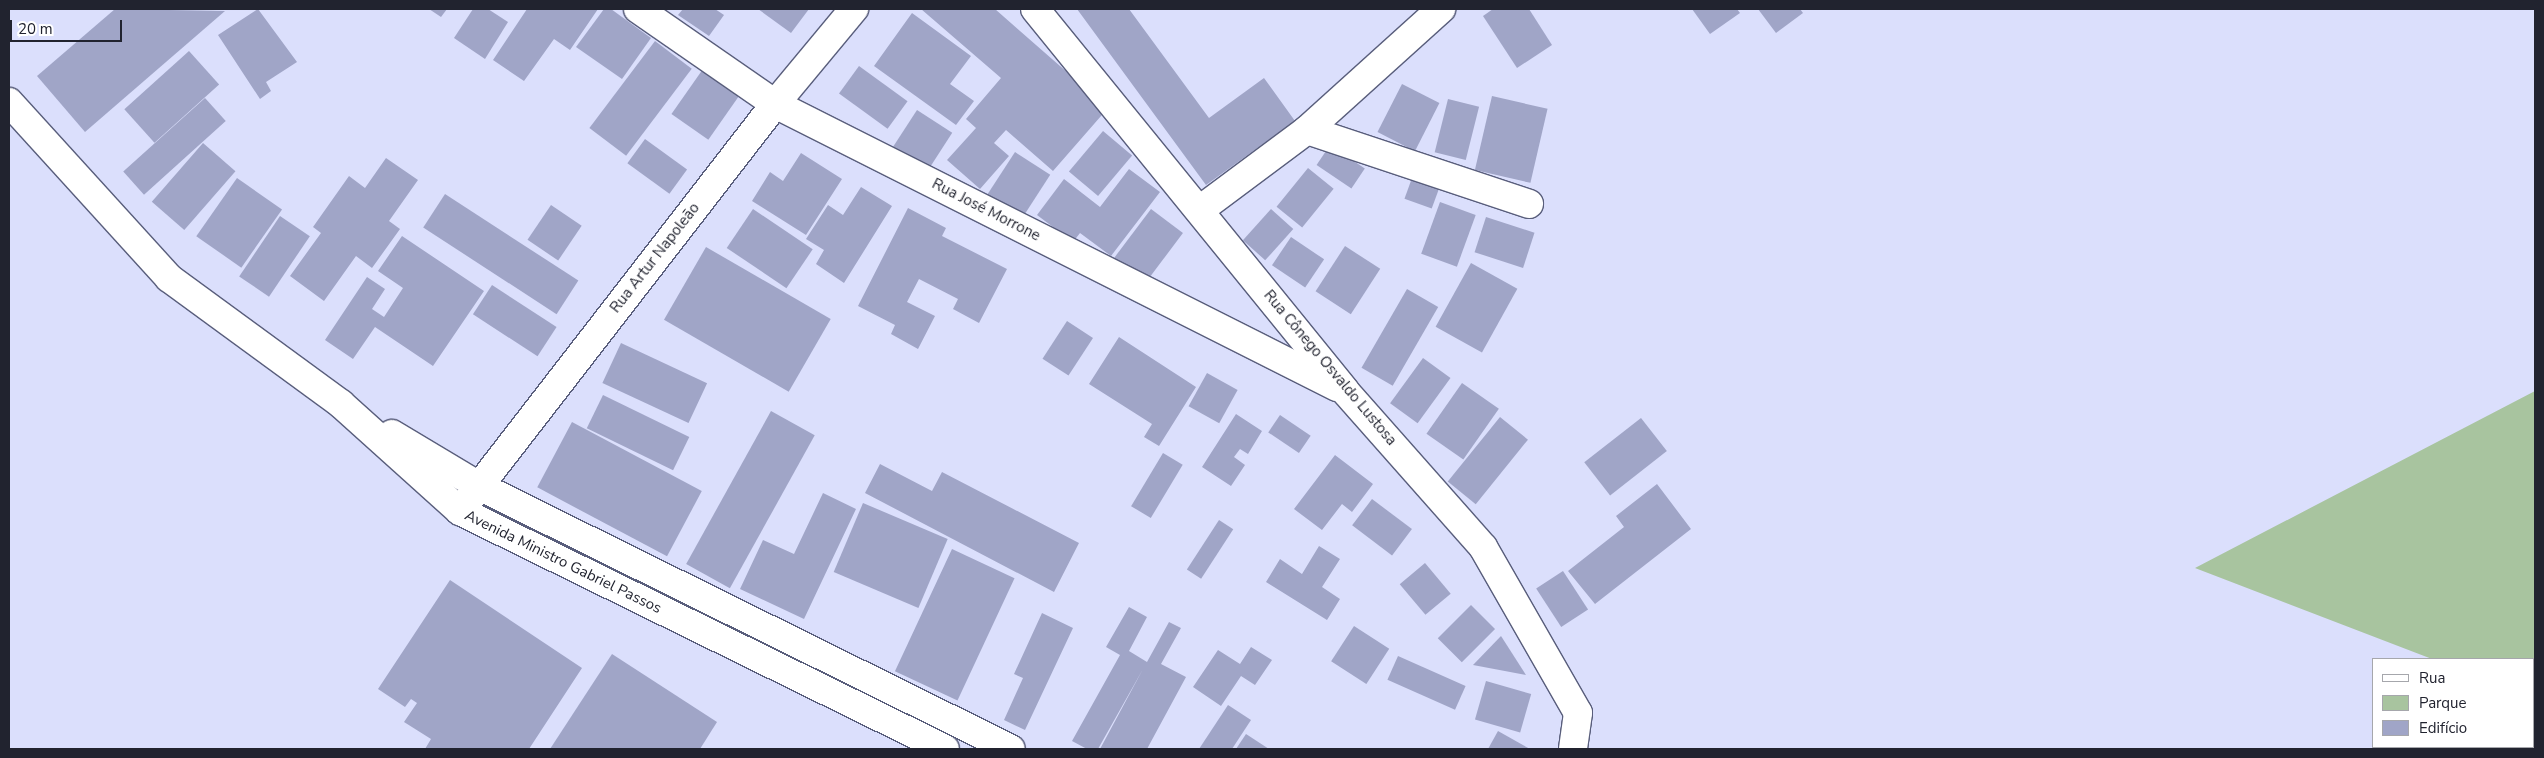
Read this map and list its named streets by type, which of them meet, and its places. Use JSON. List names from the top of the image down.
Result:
{
  "streets": {
    "street": [
      "Rua José Morrone",
      "Rua Artur Napoleão",
      "Rua Cônego Osvaldo Lustosa",
      "Avenida Ministro Gabriel Passos"
    ]
  },
  "crossings": [
    ["Rua José Morrone", "Rua Artur Napoleão"],
    ["Rua José Morrone", "Rua Cônego Osvaldo Lustosa"],
    ["Rua Artur Napoleão", "Avenida Ministro Gabriel Passos"]
  ],
  "legend": ["Rua", "Parque", "Edifício"],
  "scale_bar": "20 m"
}
